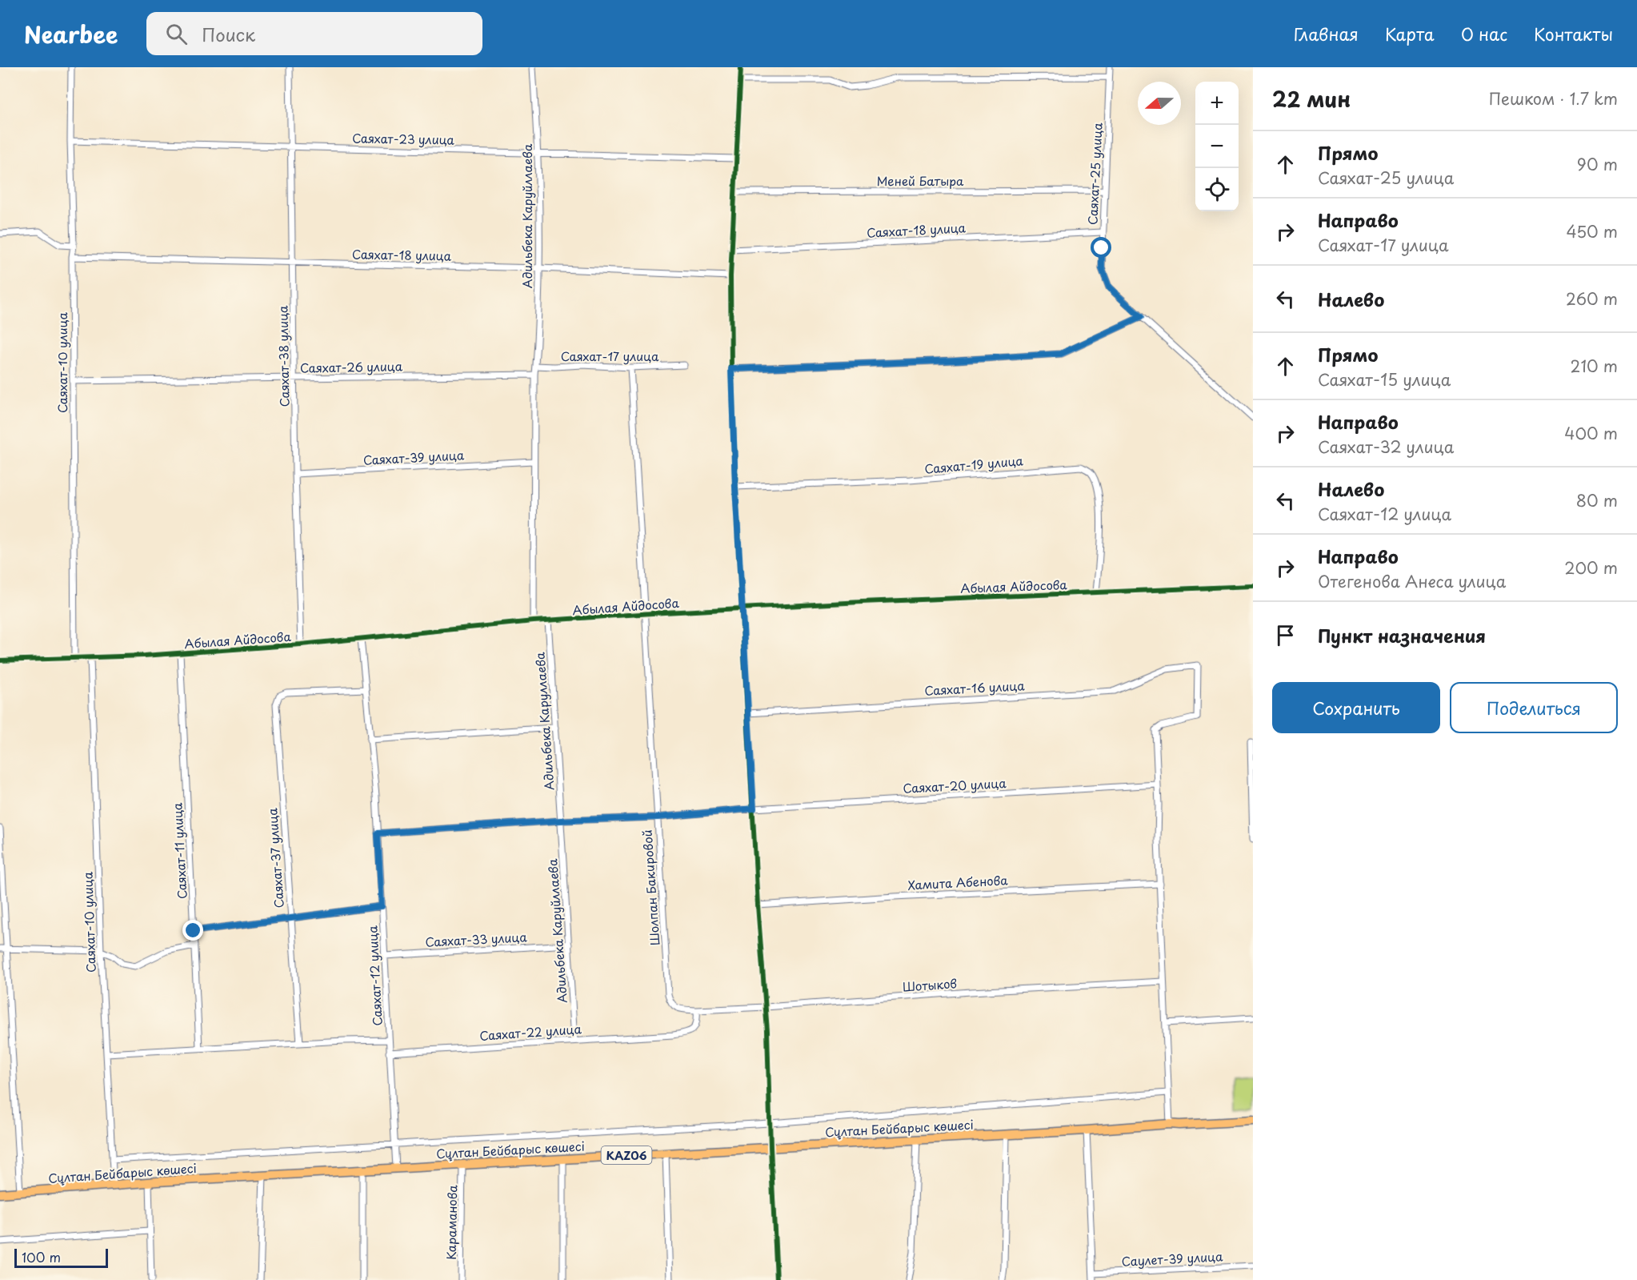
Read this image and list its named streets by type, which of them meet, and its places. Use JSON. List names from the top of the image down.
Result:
{
  "streets": {
    "main road": ["Сұлтан Бейбарыс көшесі", "KAZ06"],
    "street": [
      "Саяхат-23 улица",
      "Саяхат-25 улица",
      "Меней Батыра",
      "Адильбека Каруйллаева",
      "Саяхат-18 улица",
      "Саяхат-17 улица",
      "Саяхат-38 улица",
      "Саяхат-10 улица",
      "Саяхат-26 улица",
      "Саяхат-39 улица",
      "Саяхат-19 улица",
      "Абылая Айдосова",
      "Саяхат-16 улица",
      "Адильбека Каруллаева",
      "Саяхат-20 улица",
      "Саяхат-11 улица",
      "Саяхат-37 улица",
      "Хамита Абенова",
      "Шолпан Бакировой",
      "Саяхат-33 улица",
      "Саяхат-12 улица",
      "Шотыков",
      "Саяхат-22 улица",
      "Караманова",
      "Саулет-39 улица"
    ]
  },
  "crossings": [
    ["Саяхат-23 улица", "Адильбека Каруйллаева"],
    ["Саяхат-23 улица", "Саяхат-38 улица"],
    ["Саяхат-23 улица", "Саяхат-10 улица"],
    ["Саяхат-25 улица", "Меней Батыра"],
    ["Саяхат-25 улица", "Саяхат-18 улица"],
    ["Адильбека Каруйллаева", "Саяхат-18 улица"],
    ["Адильбека Каруйллаева", "Саяхат-17 улица"],
    ["Адильбека Каруйллаева", "Адильбека Каруллаева"],
    ["Адильбека Каруйллаева", "Саяхат-20 улица"],
    ["Адильбека Каруйллаева", "Саяхат-33 улица"],
    ["Адильбека Каруйллаева", "Саяхат-22 улица"],
    ["Саяхат-18 улица", "Саяхат-38 улица"],
    ["Саяхат-18 улица", "Саяхат-10 улица"],
    ["Саяхат-17 улица", "Шолпан Бакировой"],
    ["Саяхат-38 улица", "Саяхат-26 улица"],
    ["Саяхат-38 улица", "Саяхат-39 улица"],
    ["Саяхат-38 улица", "Абылая Айдосова"],
    ["Саяхат-10 улица", "Саяхат-26 улица"],
    ["Саяхат-10 улица", "Абылая Айдосова"],
    ["Саяхат-10 улица", "Сұлтан Бейбарыс көшесі"],
    ["Саяхат-19 улица", "Абылая Айдосова"],
    ["Абылая Айдосова", "Адильбека Каруллаева"],
    ["Абылая Айдосова", "Саяхат-11 улица"],
    ["Абылая Айдосова", "Шолпан Бакировой"],
    ["Абылая Айдосова", "Саяхат-12 улица"],
    ["Саяхат-16 улица", "Саяхат-20 улица"],
    ["Адильбека Каруллаева", "Саяхат-20 улица"],
    ["Саяхат-20 улица", "Шолпан Бакировой"],
    ["Саяхат-20 улица", "Саяхат-12 улица"],
    ["Саяхат-37 улица", "Саяхат-12 улица"],
    ["Шолпан Бакировой", "Шотыков"],
    ["Шолпан Бакировой", "Саяхат-22 улица"],
    ["Саяхат-33 улица", "Саяхат-12 улица"],
    ["Саяхат-12 улица", "Саяхат-22 улица"],
    ["Саяхат-12 улица", "Сұлтан Бейбарыс көшесі"],
    ["Шотыков", "Саяхат-22 улица"],
    ["Сұлтан Бейбарыс көшесі", "Караманова"]
  ],
  "scale_bar": "100 m",
  "north": "left",
  "page": {
    "header": "Nearbee",
    "search": "Поиск",
    "nav": [
      "Главная",
      "Карта",
      "О нас",
      "Контакты"
    ],
    "heading": ["22 мин", "Пешком · 1.7 km"],
    "map_buttons": ["+", "−"],
    "list": [
      ["Прямо", "Саяхат-25 улица", "90 m"],
      ["Направо", "Саяхат-17 улица", "450 m"],
      ["Налево", "260 m"],
      ["Прямо", "Саяхат-15 улица", "210 m"],
      ["Направо", "Саяхат-32 улица", "400 m"],
      ["Налево", "Саяхат-12 улица", "80 m"],
      ["Направо", "Отегенова Анеса улица", "200 m"],
      "Пункт назначения"
    ],
    "buttons": ["Сохранить", "Поделиться"],
    "scale": "100 m"
  }
}
